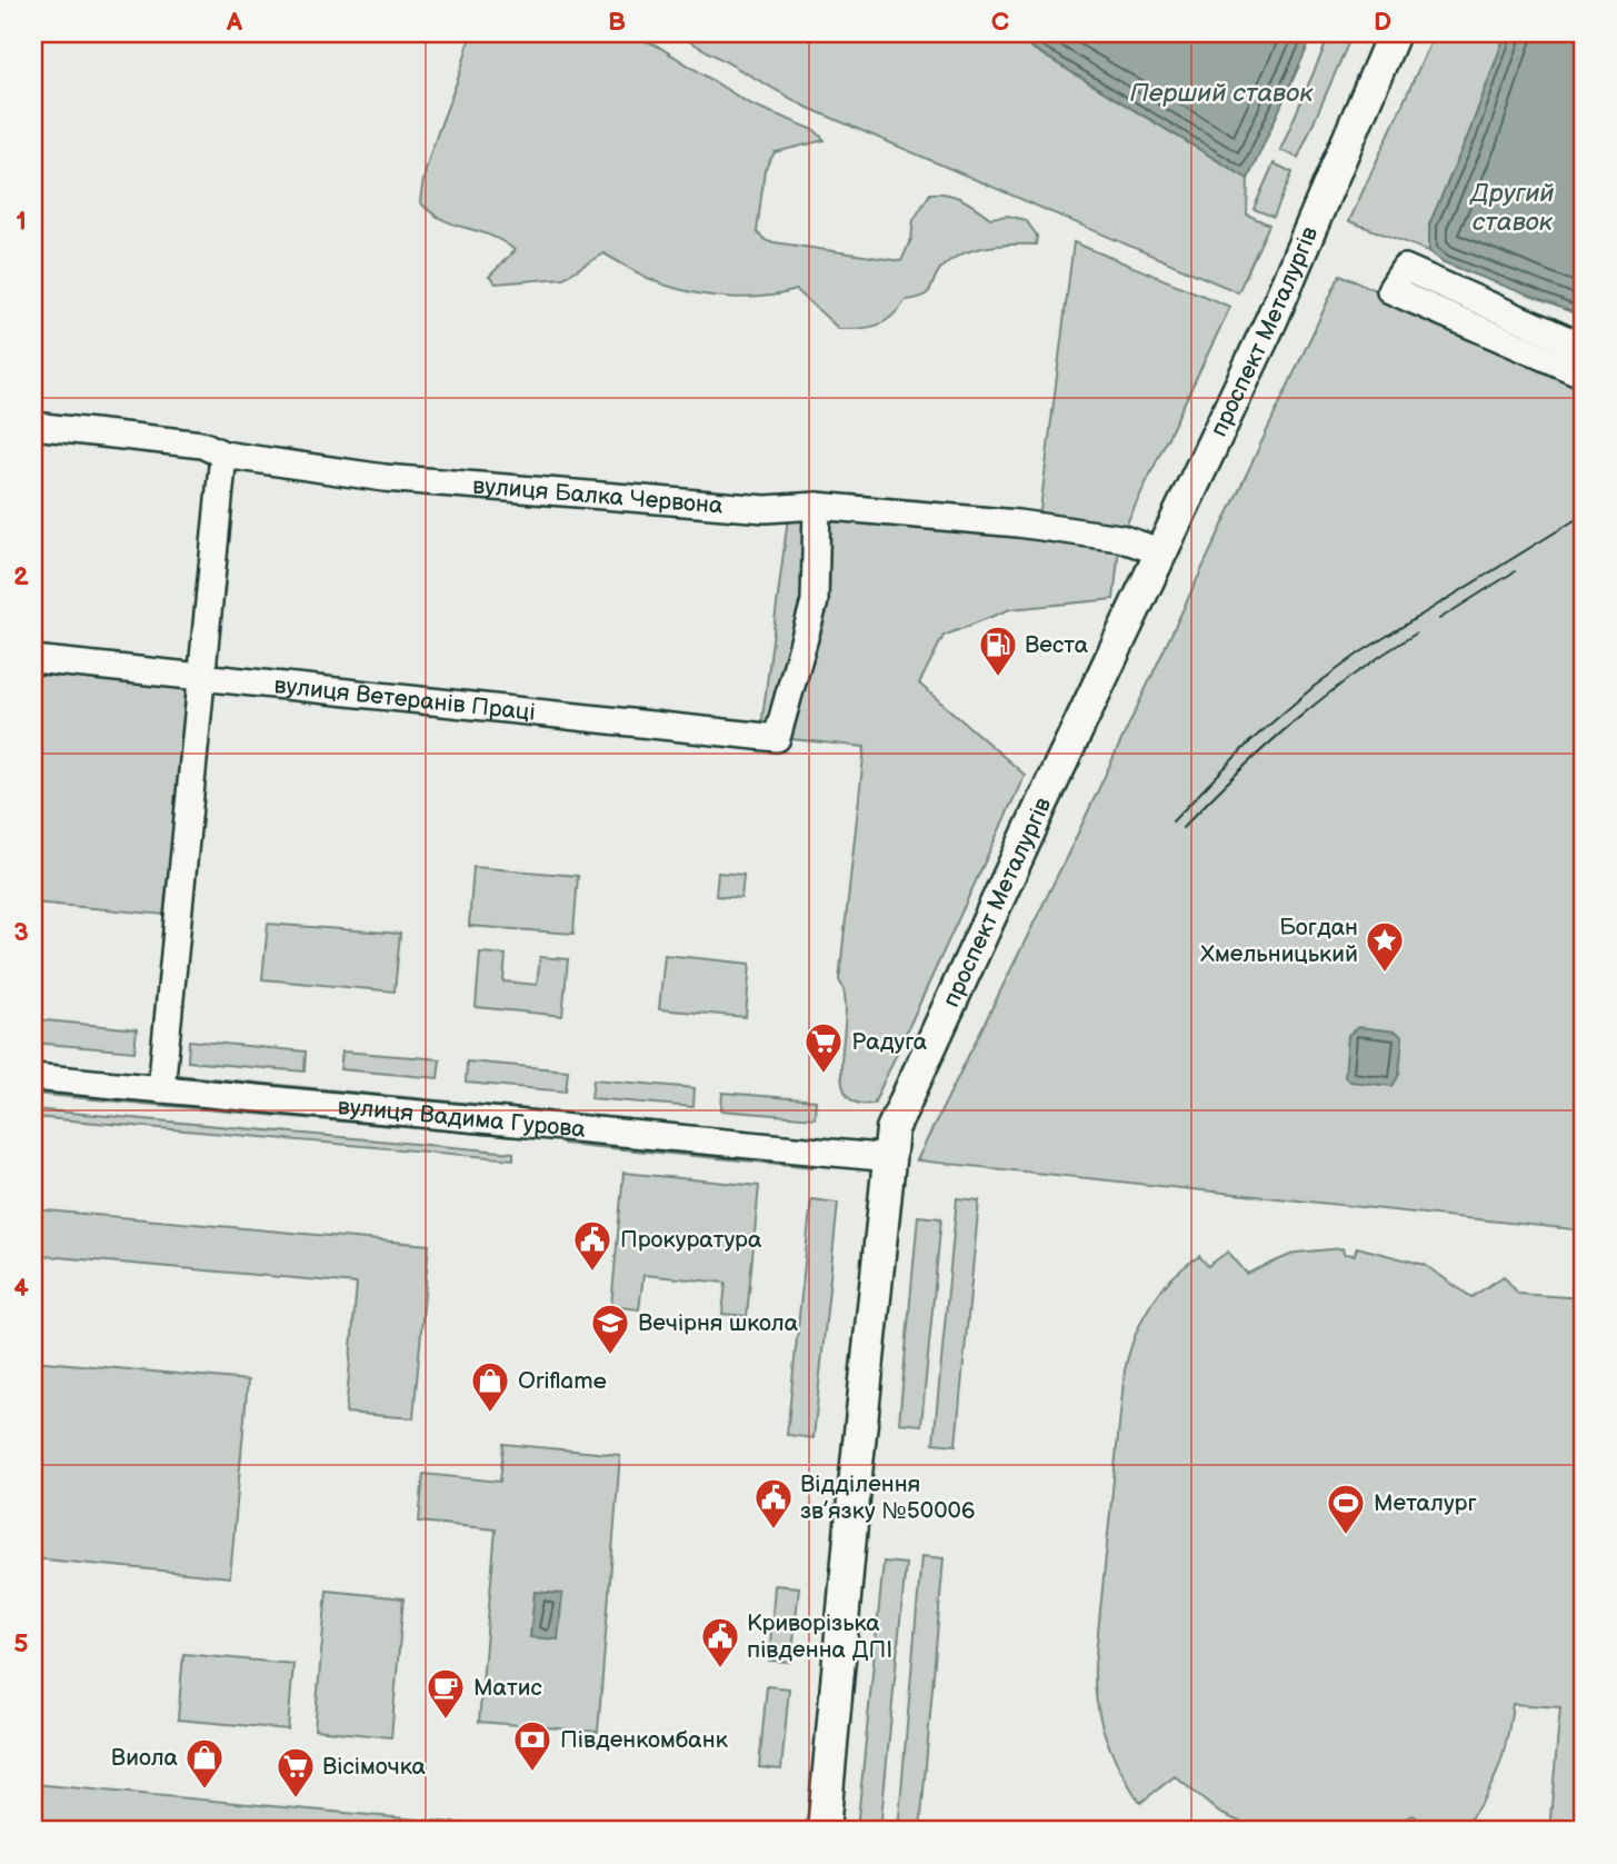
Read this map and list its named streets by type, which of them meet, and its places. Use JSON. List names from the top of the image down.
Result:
{
  "streets": {
    "main road": ["проспект Металургів"],
    "street": ["вулиця Балка Червона", "вулиця Ветеранів Праці", "вулиця Вадима Гурова"]
  },
  "crossings": [
    ["проспект Металургів", "вулиця Балка Червона"],
    ["проспект Металургів", "вулиця Вадима Гурова"],
    ["вулиця Балка Червона", "вулиця Ветеранів Праці"]
  ],
  "water": ["Перший ставок", "Другий ставок"],
  "places": {
    "fuel station": ["Веста"],
    "place": ["Богдан Хмельницький"],
    "supermarket": ["Радуга", "Вісімочка"],
    "public building": ["Прокуратура", "Відділення зв’язку №50006", "Криворізька південна ДПІ"],
    "school or university": ["Вечірня школа"],
    "shop": ["Oriflame", "Виола"],
    "sports": ["Металург"],
    "cafe": ["Матис"],
    "bank": ["Південкомбанк"]
  },
  "grid": {
    "columns": [
      "A",
      "B",
      "C",
      "D"
    ],
    "rows": [
      "1",
      "2",
      "3",
      "4",
      "5"
    ]
  }
}
